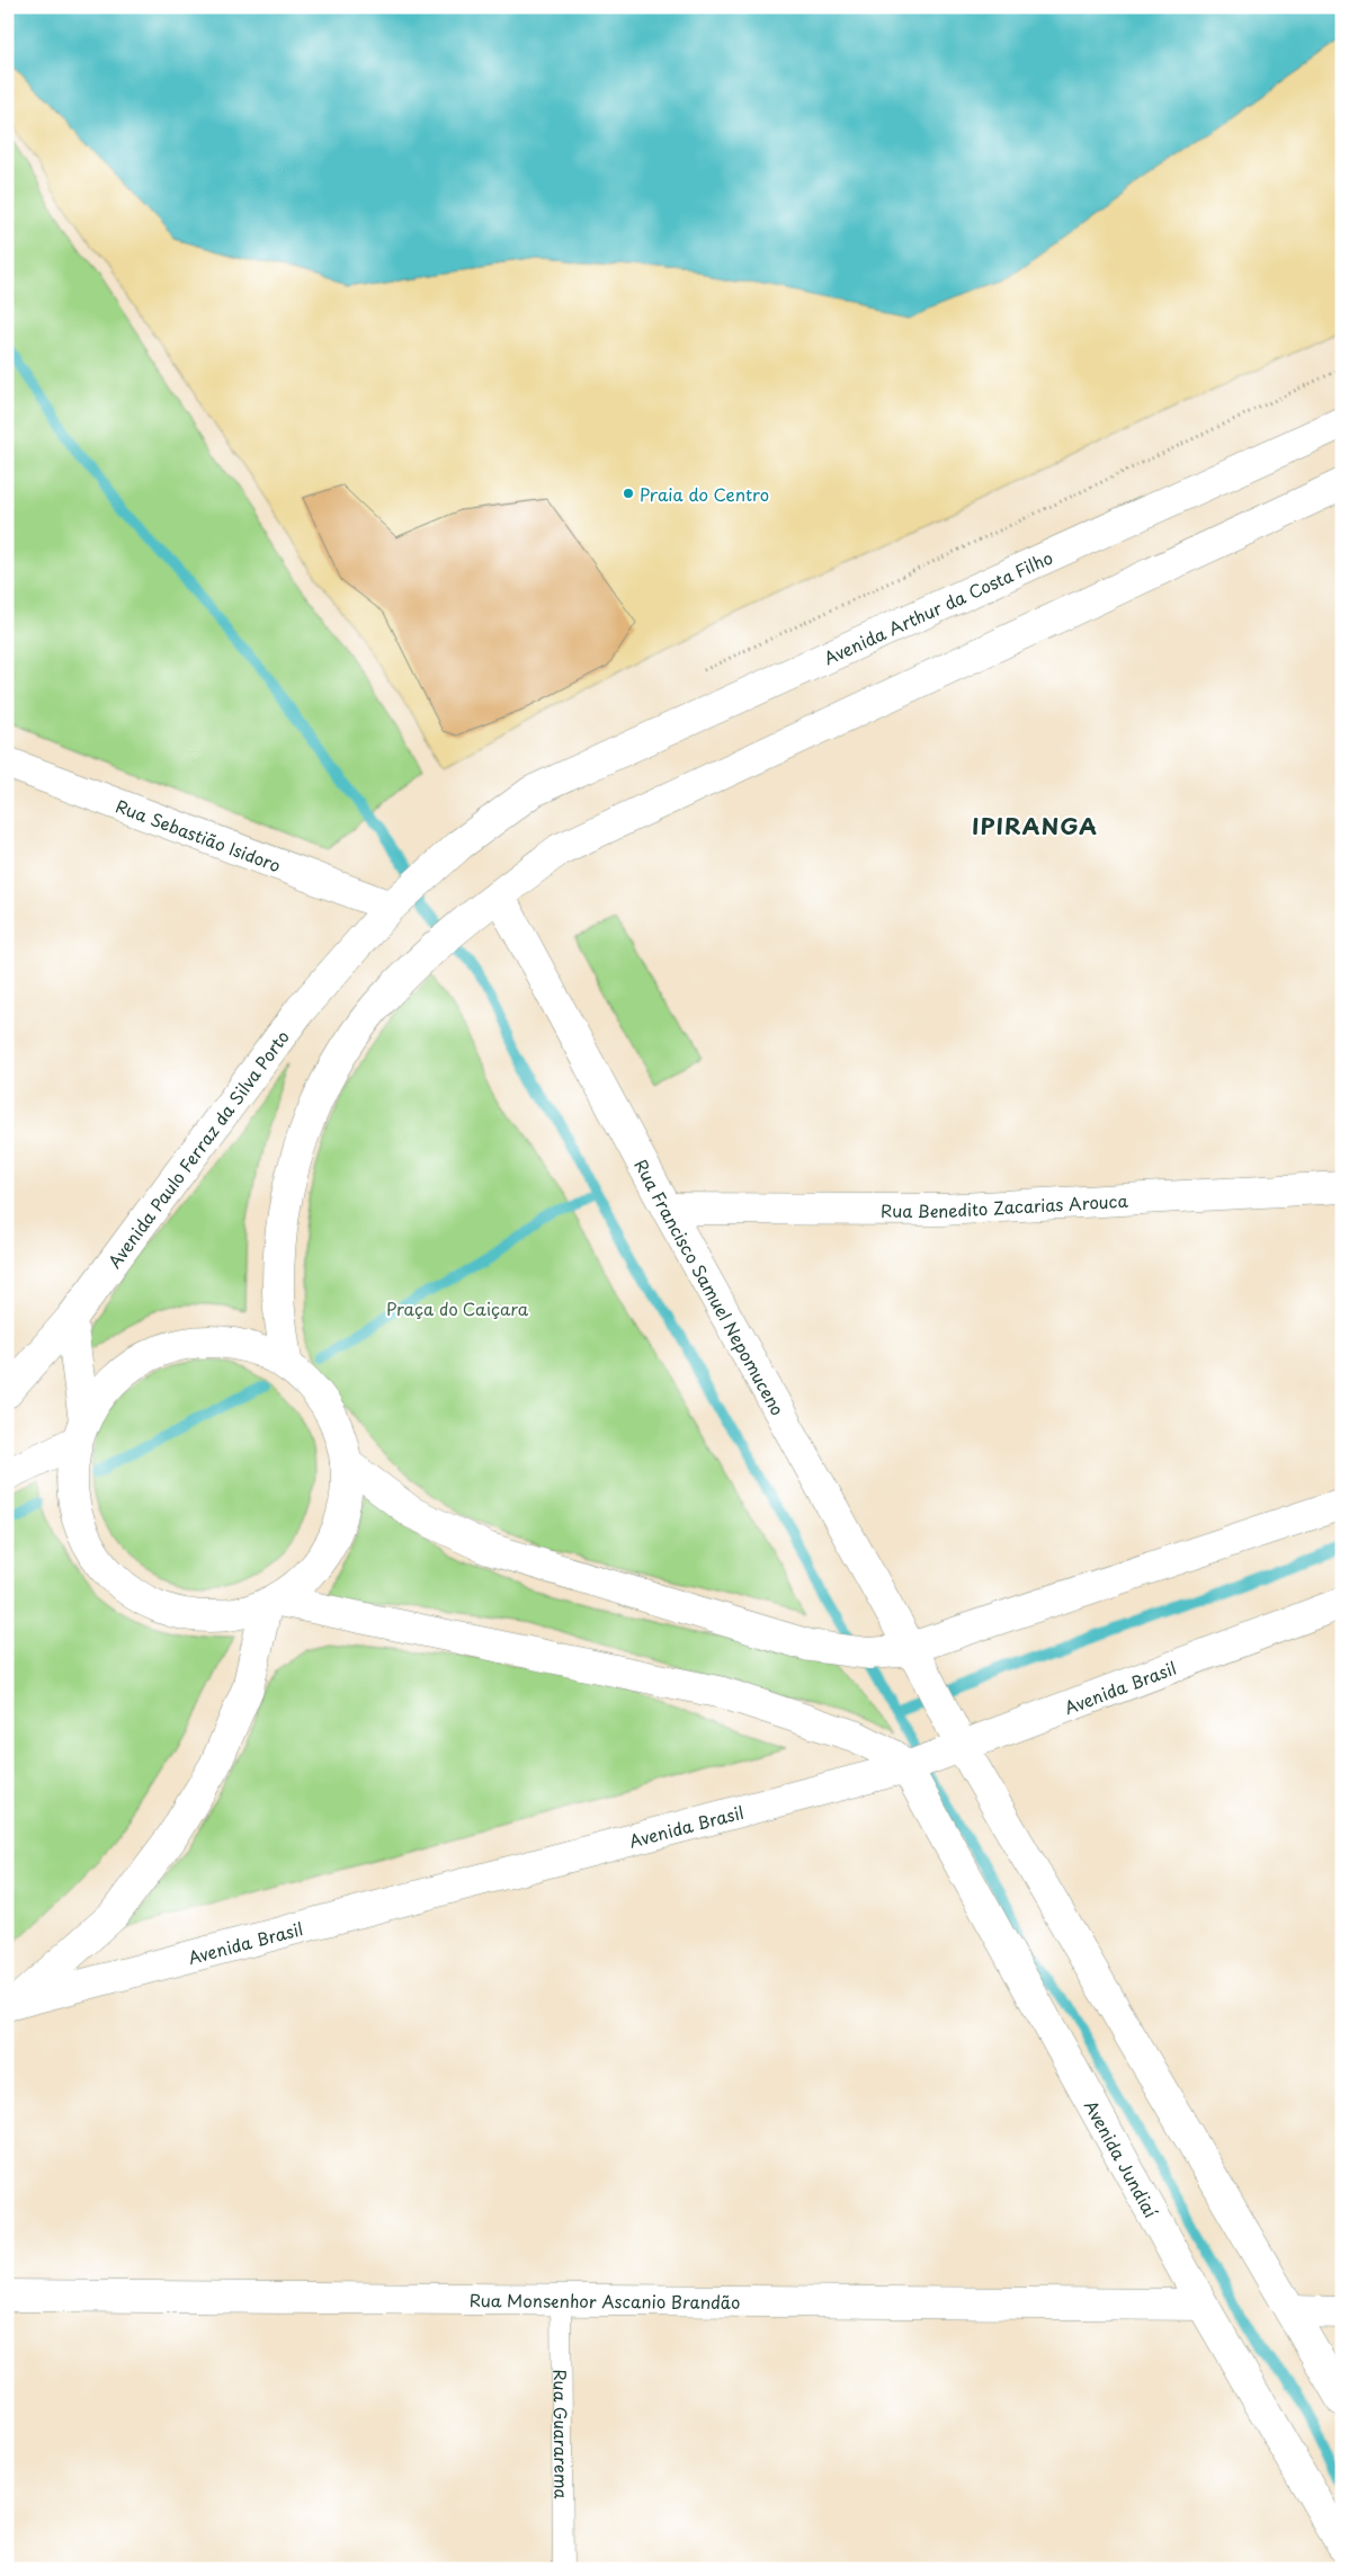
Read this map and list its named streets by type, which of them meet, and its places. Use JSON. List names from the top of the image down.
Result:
{
  "streets": {
    "main road": [
      "Avenida Arthur da Costa Filho",
      "Rua Sebastião Isidoro",
      "Avenida Paulo Ferraz da Silva Porto",
      "Rua Benedito Zacarias Arouca",
      "Rua Francisco Samuel Nepomuceno",
      "Avenida Brasil",
      "Avenida Jundiaí",
      "Rua Monsenhor Ascanio Brandão"
    ],
    "lane": ["Rua Guararema"]
  },
  "crossings": [
    ["Avenida Arthur da Costa Filho", "Avenida Paulo Ferraz da Silva Porto"],
    ["Rua Sebastião Isidoro", "Avenida Paulo Ferraz da Silva Porto"],
    ["Rua Benedito Zacarias Arouca", "Rua Francisco Samuel Nepomuceno"],
    ["Rua Francisco Samuel Nepomuceno", "Avenida Brasil"],
    ["Avenida Brasil", "Avenida Jundiaí"],
    ["Avenida Jundiaí", "Rua Monsenhor Ascanio Brandão"],
    ["Rua Monsenhor Ascanio Brandão", "Rua Guararema"]
  ],
  "districts": ["IPIRANGA"],
  "parks": ["Praça do Caiçara"],
  "places": ["Praia do Centro"]
}
